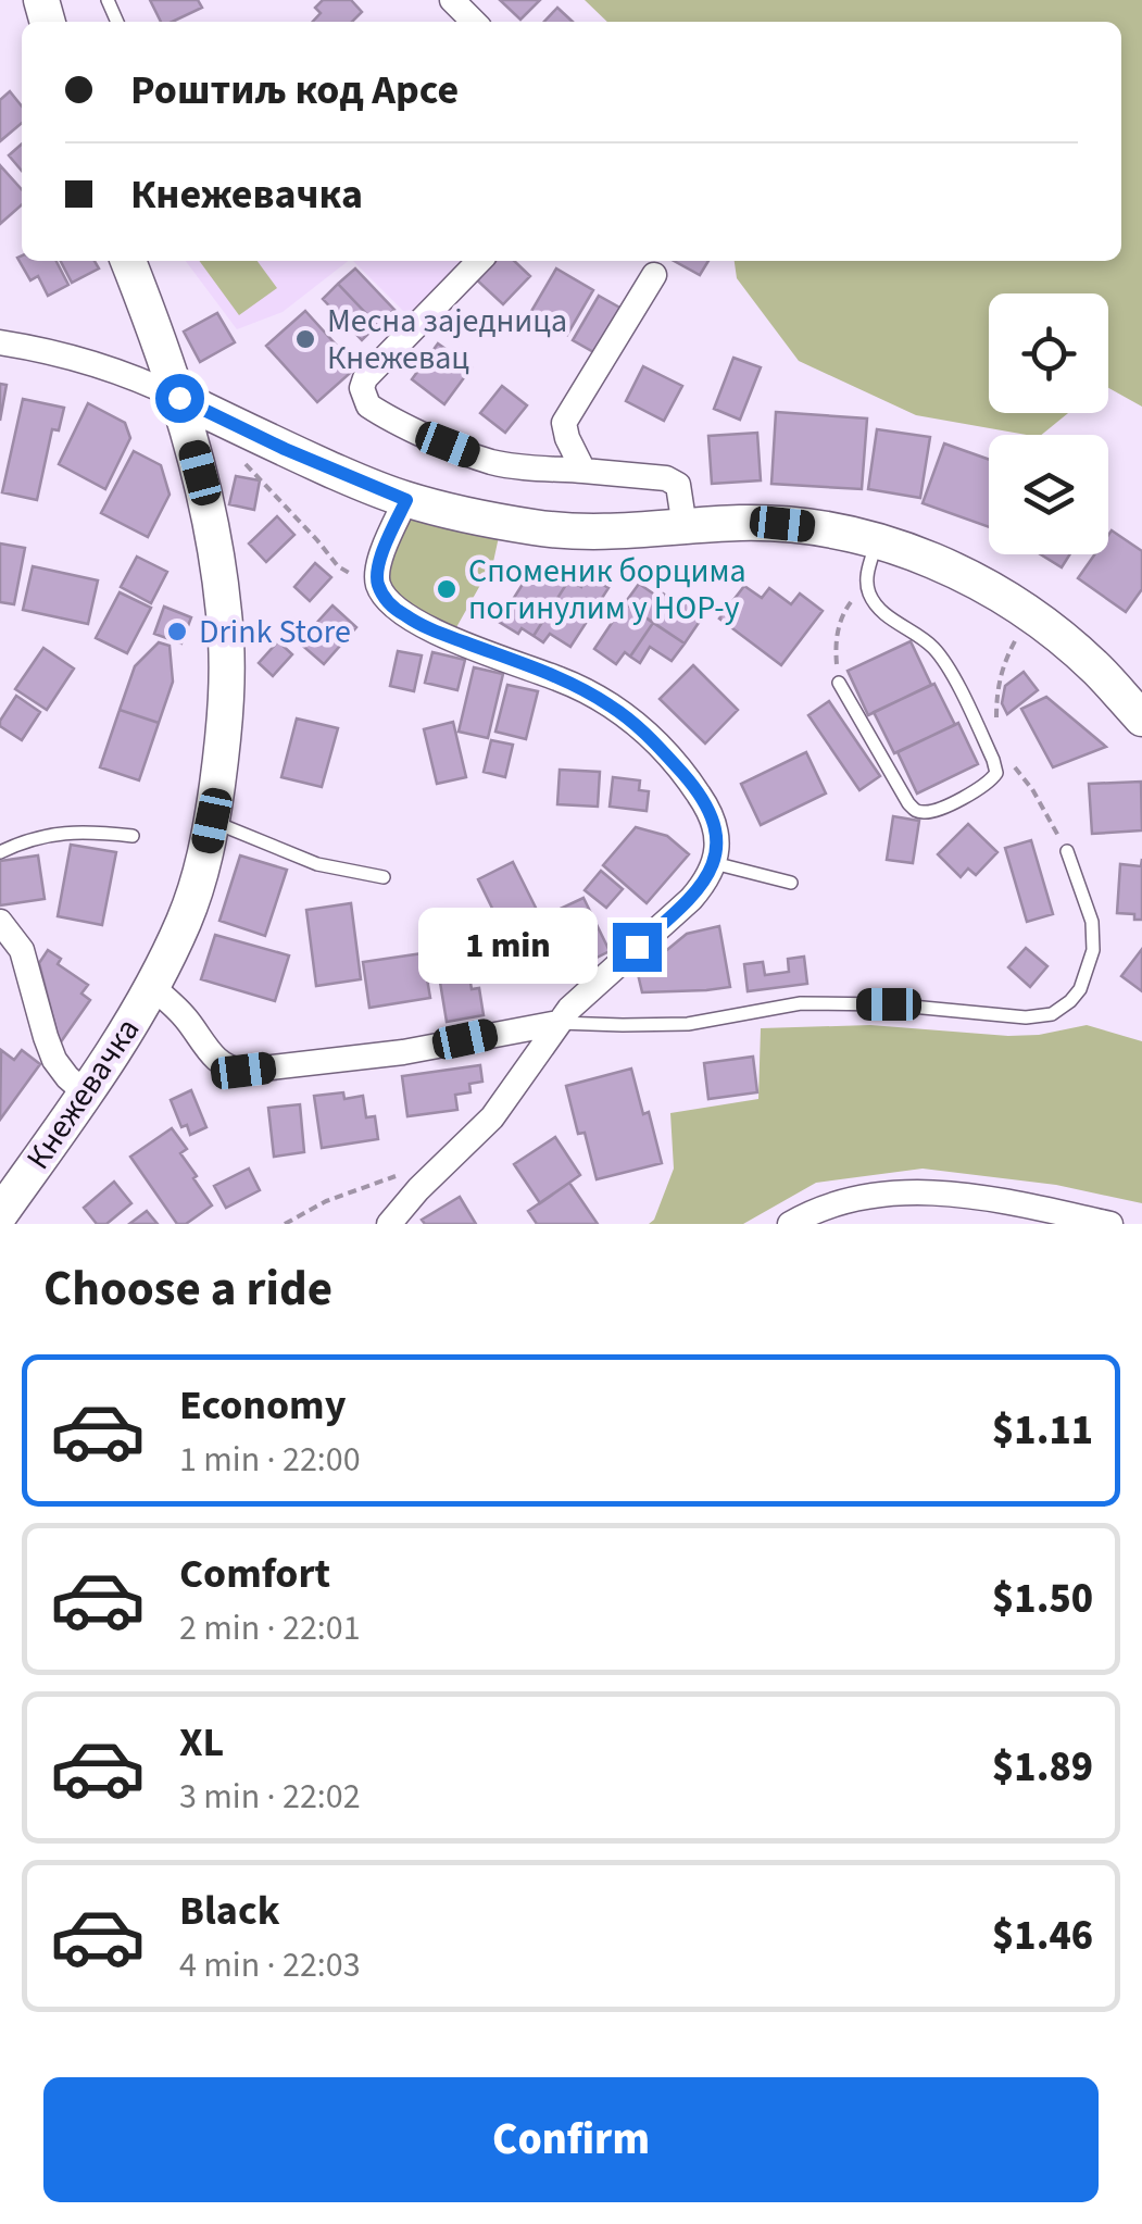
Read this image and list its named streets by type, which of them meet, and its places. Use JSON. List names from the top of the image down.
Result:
{
  "streets": {
    "street": ["Кнежевачка"]
  },
  "places": ["Месна заједница Кнежевац", "Споменик борцима погинулим у НОР-у", "Drink Store"],
  "page": {
    "banner": ["Роштиљ код Арсе", "Кнежевачка"],
    "bubble": "1 min",
    "heading": "Choose a ride",
    "list": [
      {
        "name": "Economy",
        "note": "1 min · 22:00",
        "value": "$1.11"
      },
      {
        "name": "Comfort",
        "note": "2 min · 22:01",
        "value": "$1.50"
      },
      {
        "name": "XL",
        "note": "3 min · 22:02",
        "value": "$1.89"
      },
      {
        "name": "Black",
        "note": "4 min · 22:03",
        "value": "$1.46"
      }
    ],
    "buttons": "Confirm"
  }
}
